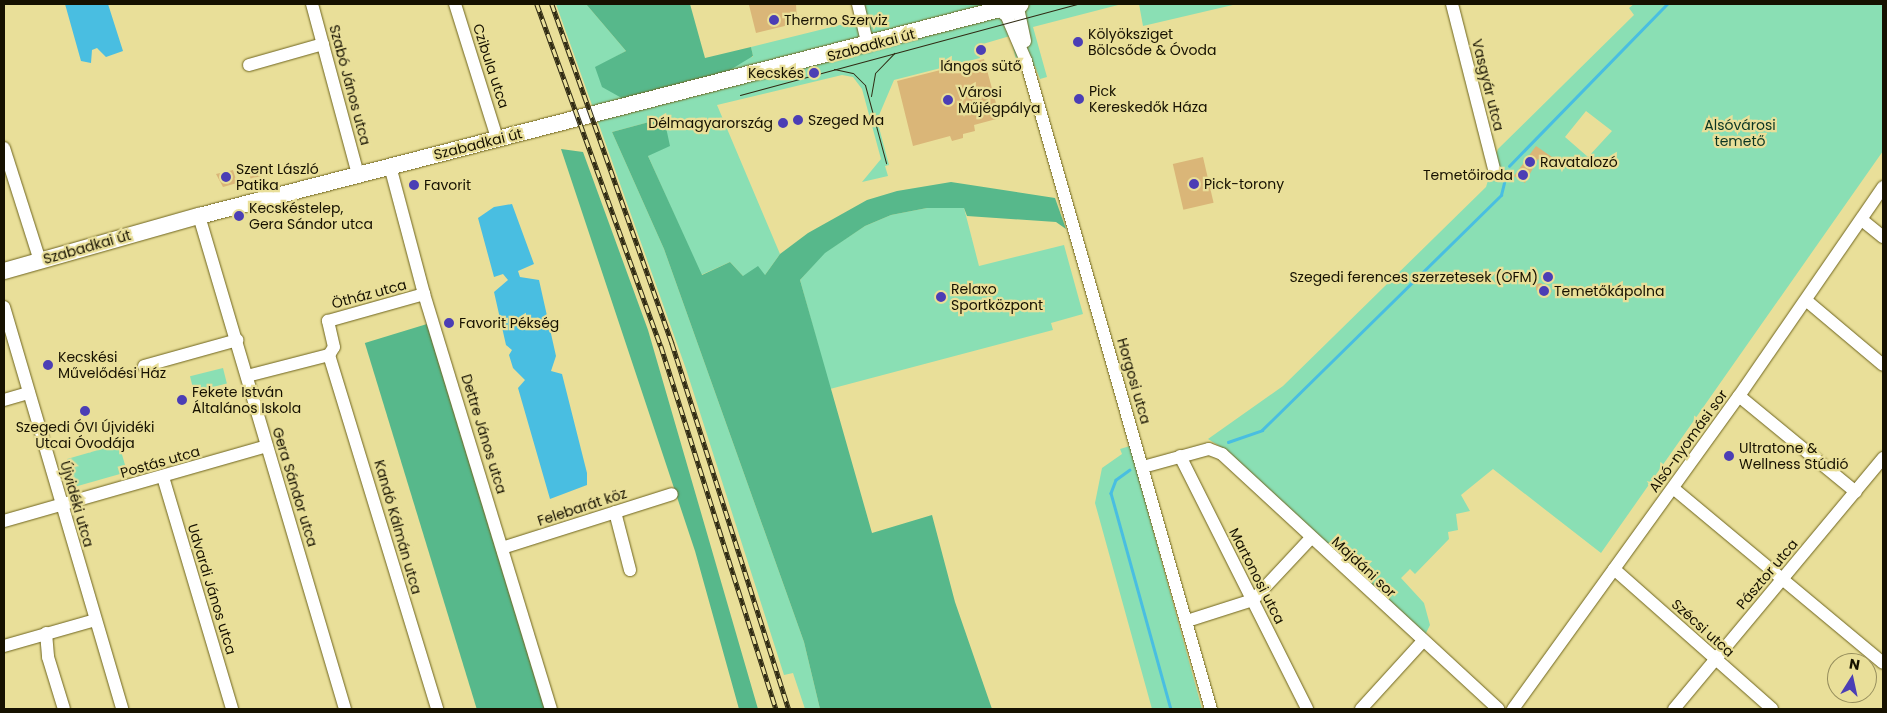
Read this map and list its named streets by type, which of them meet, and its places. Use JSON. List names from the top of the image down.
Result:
{
  "streets": {
    "main road": ["Szabadkai út"],
    "street": [
      "Czibula utca",
      "Szabó János utca",
      "Vasgyár utca",
      "Ötház utca",
      "Horgosi utca",
      "Dettre János utca",
      "Alsó-nyomási sor",
      "Postás utca",
      "Gera Sándor utca",
      "Újvidéki utca",
      "Felebarát köz",
      "Kandó Kálmán utca",
      "Majdáni sor",
      "Pásztor utca",
      "Martonosi utca",
      "Udvardi János utca",
      "Szécsi utca"
    ]
  },
  "crossings": [
    ["Szabadkai út", "Czibula utca"],
    ["Szabadkai út", "Szabó János utca"],
    ["Szabadkai út", "Horgosi utca"],
    ["Szabadkai út", "Dettre János utca"],
    ["Szabadkai út", "Gera Sándor utca"],
    ["Ötház utca", "Dettre János utca"],
    ["Ötház utca", "Kandó Kálmán utca"],
    ["Dettre János utca", "Felebarát köz"],
    ["Alsó-nyomási sor", "Szécsi utca"],
    ["Postás utca", "Gera Sándor utca"],
    ["Postás utca", "Újvidéki utca"],
    ["Postás utca", "Udvardi János utca"],
    ["Majdáni sor", "Martonosi utca"],
    ["Pásztor utca", "Szécsi utca"]
  ],
  "parks": ["Alsóvárosi temető"],
  "places": [
    "Thermo Szerviz",
    "Kölyöksziget Bölcsőde & Óvoda",
    "lángos sütő",
    "Kecskés",
    "Pick Kereskedők Háza",
    "Városi Műjégpálya",
    "Szeged Ma",
    "Délmagyarország",
    "Ravatalozó",
    "Temetőiroda",
    "Szent László Patika",
    "Pick-torony",
    "Favorit",
    "Kecskéstelep, Gera Sándor utca",
    "Szegedi ferences szerzetesek (OFM)",
    "Temetőkápolna",
    "Relaxo Sportközpont",
    "Favorit Pékség",
    "Kecskési Művelődési Ház",
    "Fekete István Általános Iskola",
    "Szegedi ÓVI Újvidéki Utcai Óvodája",
    "Ultratone & Wellness Stúdió"
  ],
  "north": "top"
}
